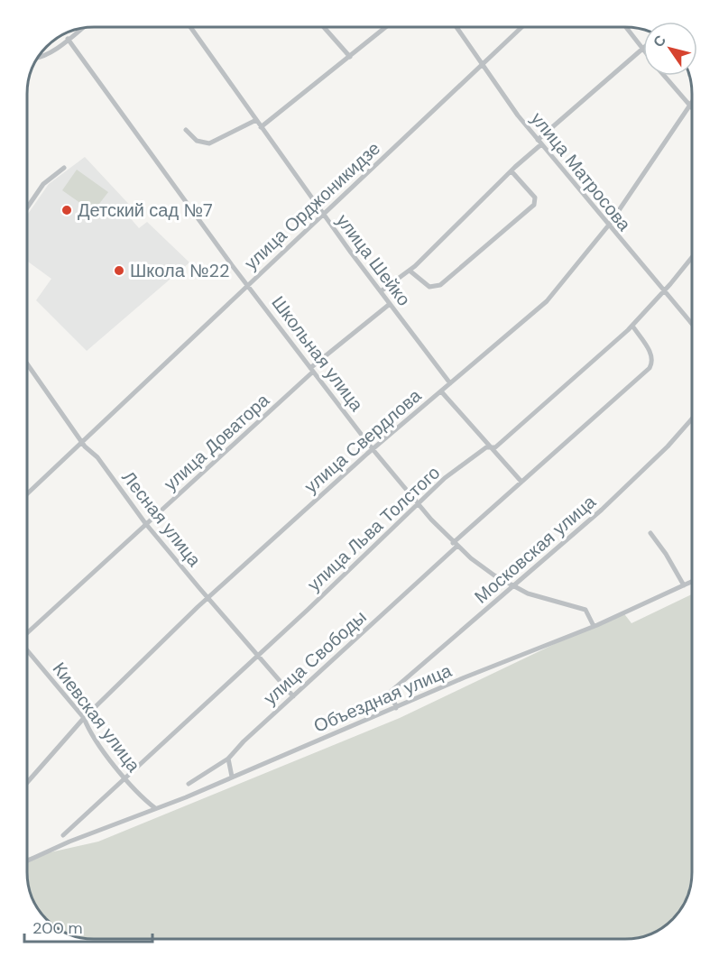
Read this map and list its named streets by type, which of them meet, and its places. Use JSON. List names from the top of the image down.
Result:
{
  "streets": {
    "street": [
      "улица Матросова",
      "улица Орджоникидзе",
      "улица Шейко",
      "Школьная улица",
      "улица Свердлова",
      "улица Доватора",
      "Лесная улица",
      "улица Льва Толстого",
      "Московская улица",
      "улица Свободы",
      "Объездная улица",
      "Киевская улица"
    ]
  },
  "crossings": [
    ["улица Матросова", "улица Орджоникидзе"],
    ["улица Матросова", "улица Свердлова"],
    ["улица Матросова", "улица Льва Толстого"],
    ["улица Орджоникидзе", "улица Шейко"],
    ["улица Орджоникидзе", "Школьная улица"],
    ["улица Орджоникидзе", "Лесная улица"],
    ["улица Шейко", "улица Свердлова"],
    ["улица Шейко", "улица Доватора"],
    ["Школьная улица", "улица Свердлова"],
    ["Школьная улица", "улица Доватора"],
    ["Школьная улица", "улица Льва Толстого"],
    ["Школьная улица", "Московская улица"],
    ["Школьная улица", "улица Свободы"],
    ["Школьная улица", "Объездная улица"],
    ["улица Свердлова", "Лесная улица"],
    ["улица Свердлова", "Киевская улица"],
    ["улица Доватора", "Лесная улица"],
    ["Лесная улица", "улица Льва Толстого"],
    ["Лесная улица", "улица Свободы"],
    ["улица Льва Толстого", "улица Свободы"],
    ["улица Льва Толстого", "Киевская улица"],
    ["Московская улица", "Объездная улица"],
    ["Объездная улица", "Киевская улица"]
  ],
  "places": ["Детский сад №7", "Школа №22"],
  "scale_bar": "200 m",
  "north": "top left"
}
